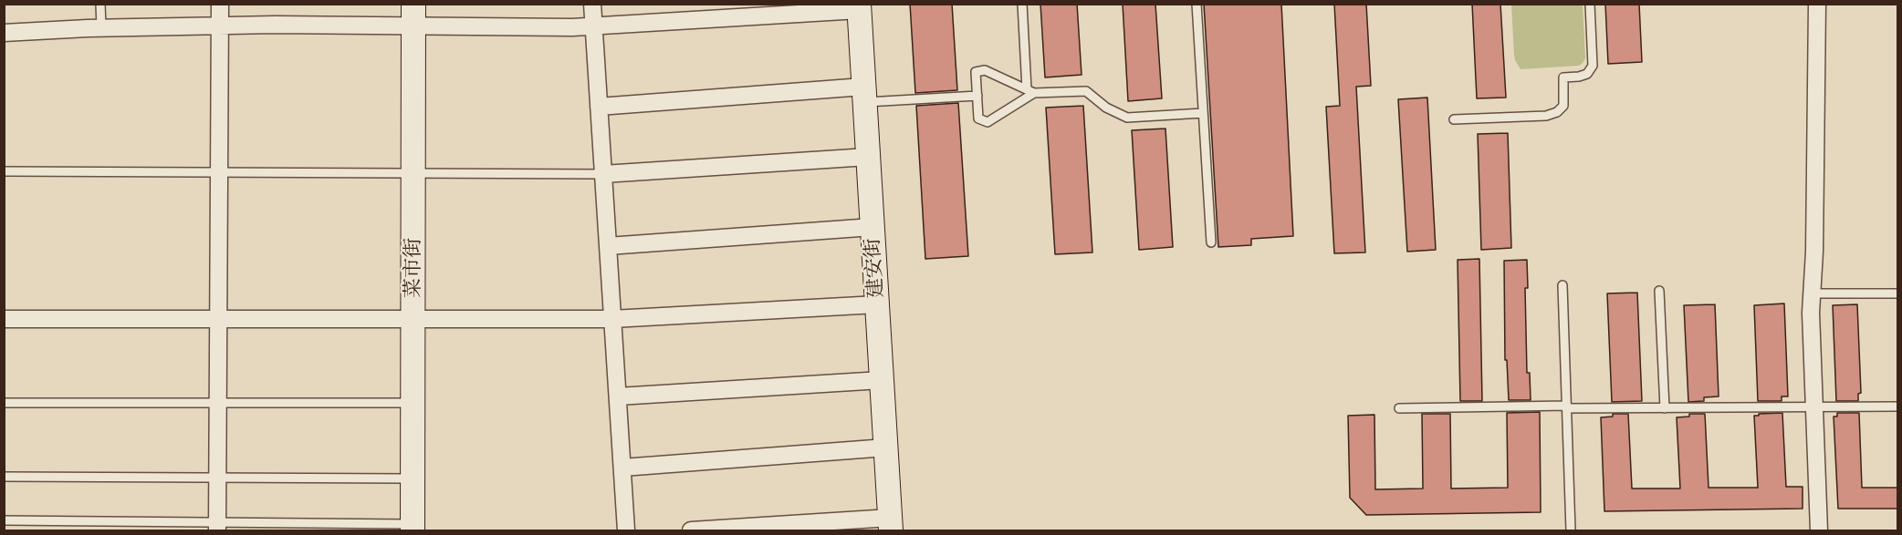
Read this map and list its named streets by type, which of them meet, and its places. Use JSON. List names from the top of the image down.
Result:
{
  "streets": {
    "main road": ["菜市街", "建安街"]
  }
}
